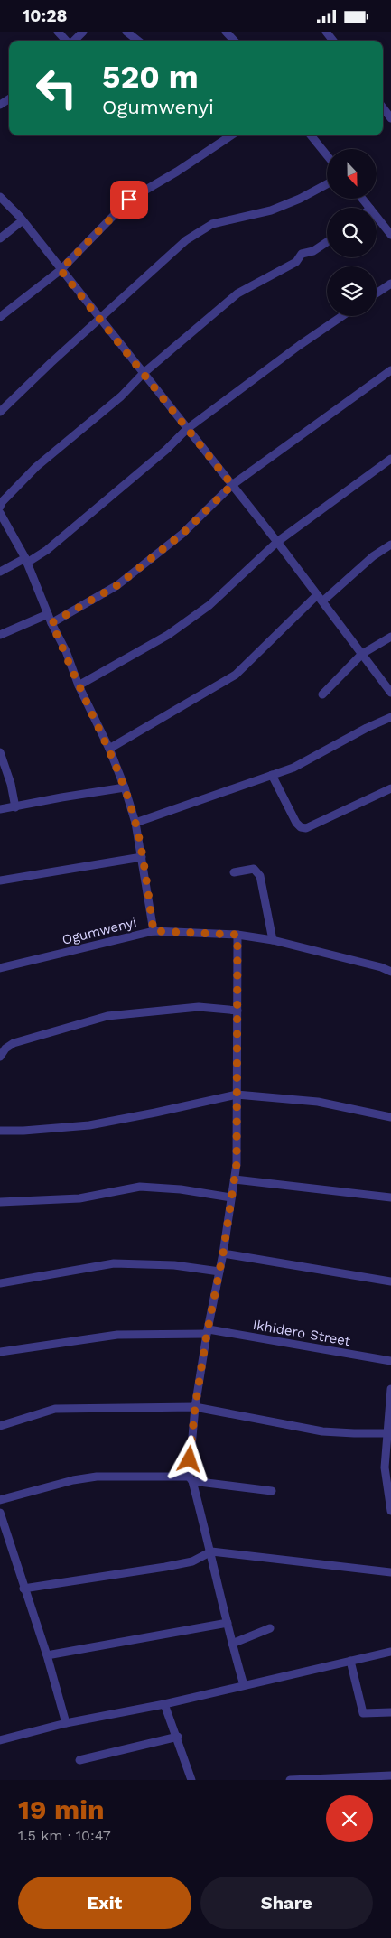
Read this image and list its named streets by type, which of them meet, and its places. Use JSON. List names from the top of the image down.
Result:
{
  "streets": {
    "street": ["Ogumwenyi", "Ikhidero Street"]
  },
  "north": "bottom",
  "page": {
    "status": "10:28",
    "turn": ["520 m", "Ogumwenyi"],
    "heading": ["19 min", "1.5 km · 10:47"],
    "buttons": ["Exit", "Share"]
  }
}
